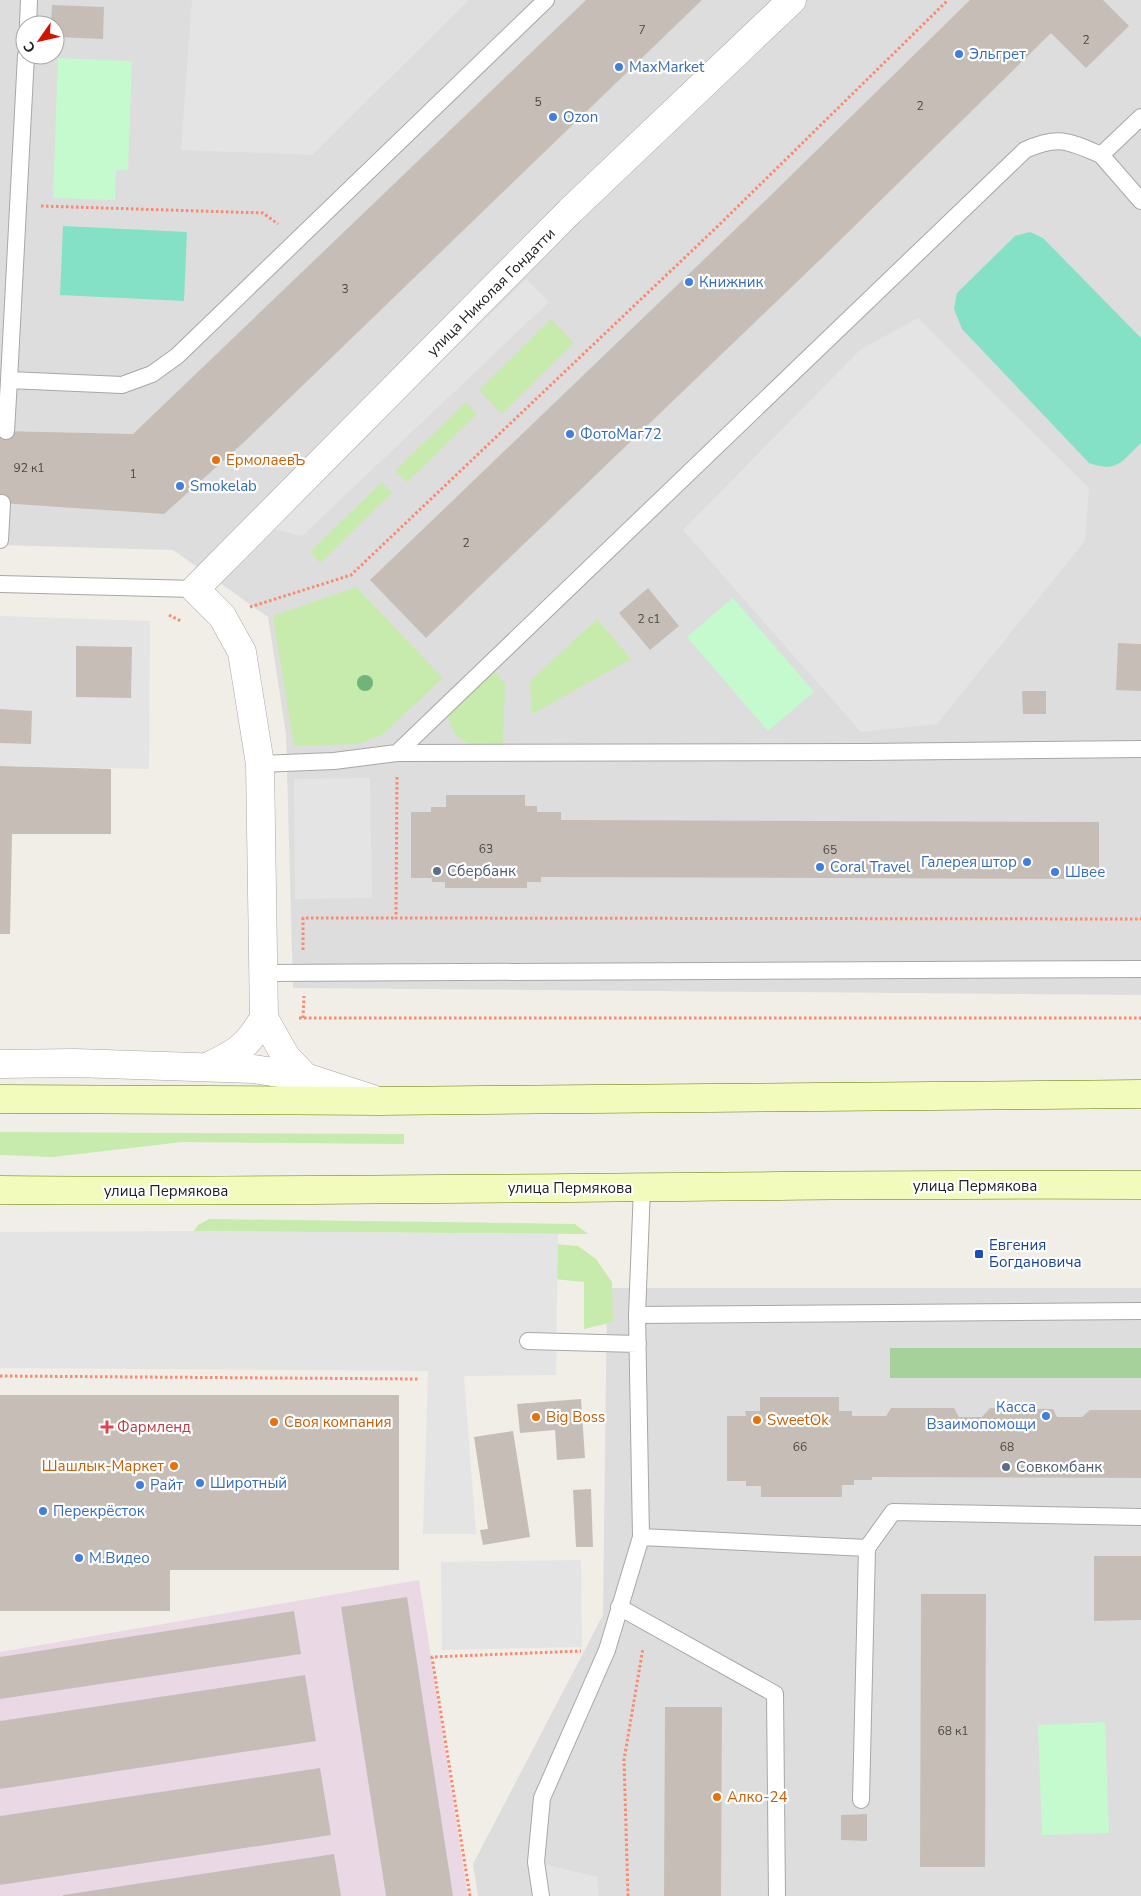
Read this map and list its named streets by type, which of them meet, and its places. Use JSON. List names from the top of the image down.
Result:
{
  "streets": {
    "main road": ["улица Пермякова"],
    "street": ["улица Николая Гондатти"]
  },
  "places": {
    "other": [
      "Эльгрет",
      "MaxMarket",
      "Ozon",
      "Книжник",
      "ФотоМаг72",
      "ЕрмолаевЪ",
      "Smokelab",
      "Галерея штор",
      "Coral Travel",
      "Сбербанк",
      "Швее",
      "Касса Взаимопомощи",
      "Big Boss",
      "SweetOk",
      "Своя компания",
      "Шашлык-Маркет",
      "Совкомбанк",
      "Широтный",
      "Райт",
      "Перекрёсток",
      "М.Видео",
      "Алко-24"
    ],
    "transit": ["Евгения Богдановича"],
    "health": ["Фармленд"]
  },
  "house_numbers": [
    "7",
    "2",
    "5",
    "2",
    "3",
    "92 к1",
    "1",
    "2",
    "2 с1",
    "63",
    "65",
    "66",
    "68",
    "68 к1"
  ],
  "north": "bottom left"
}
